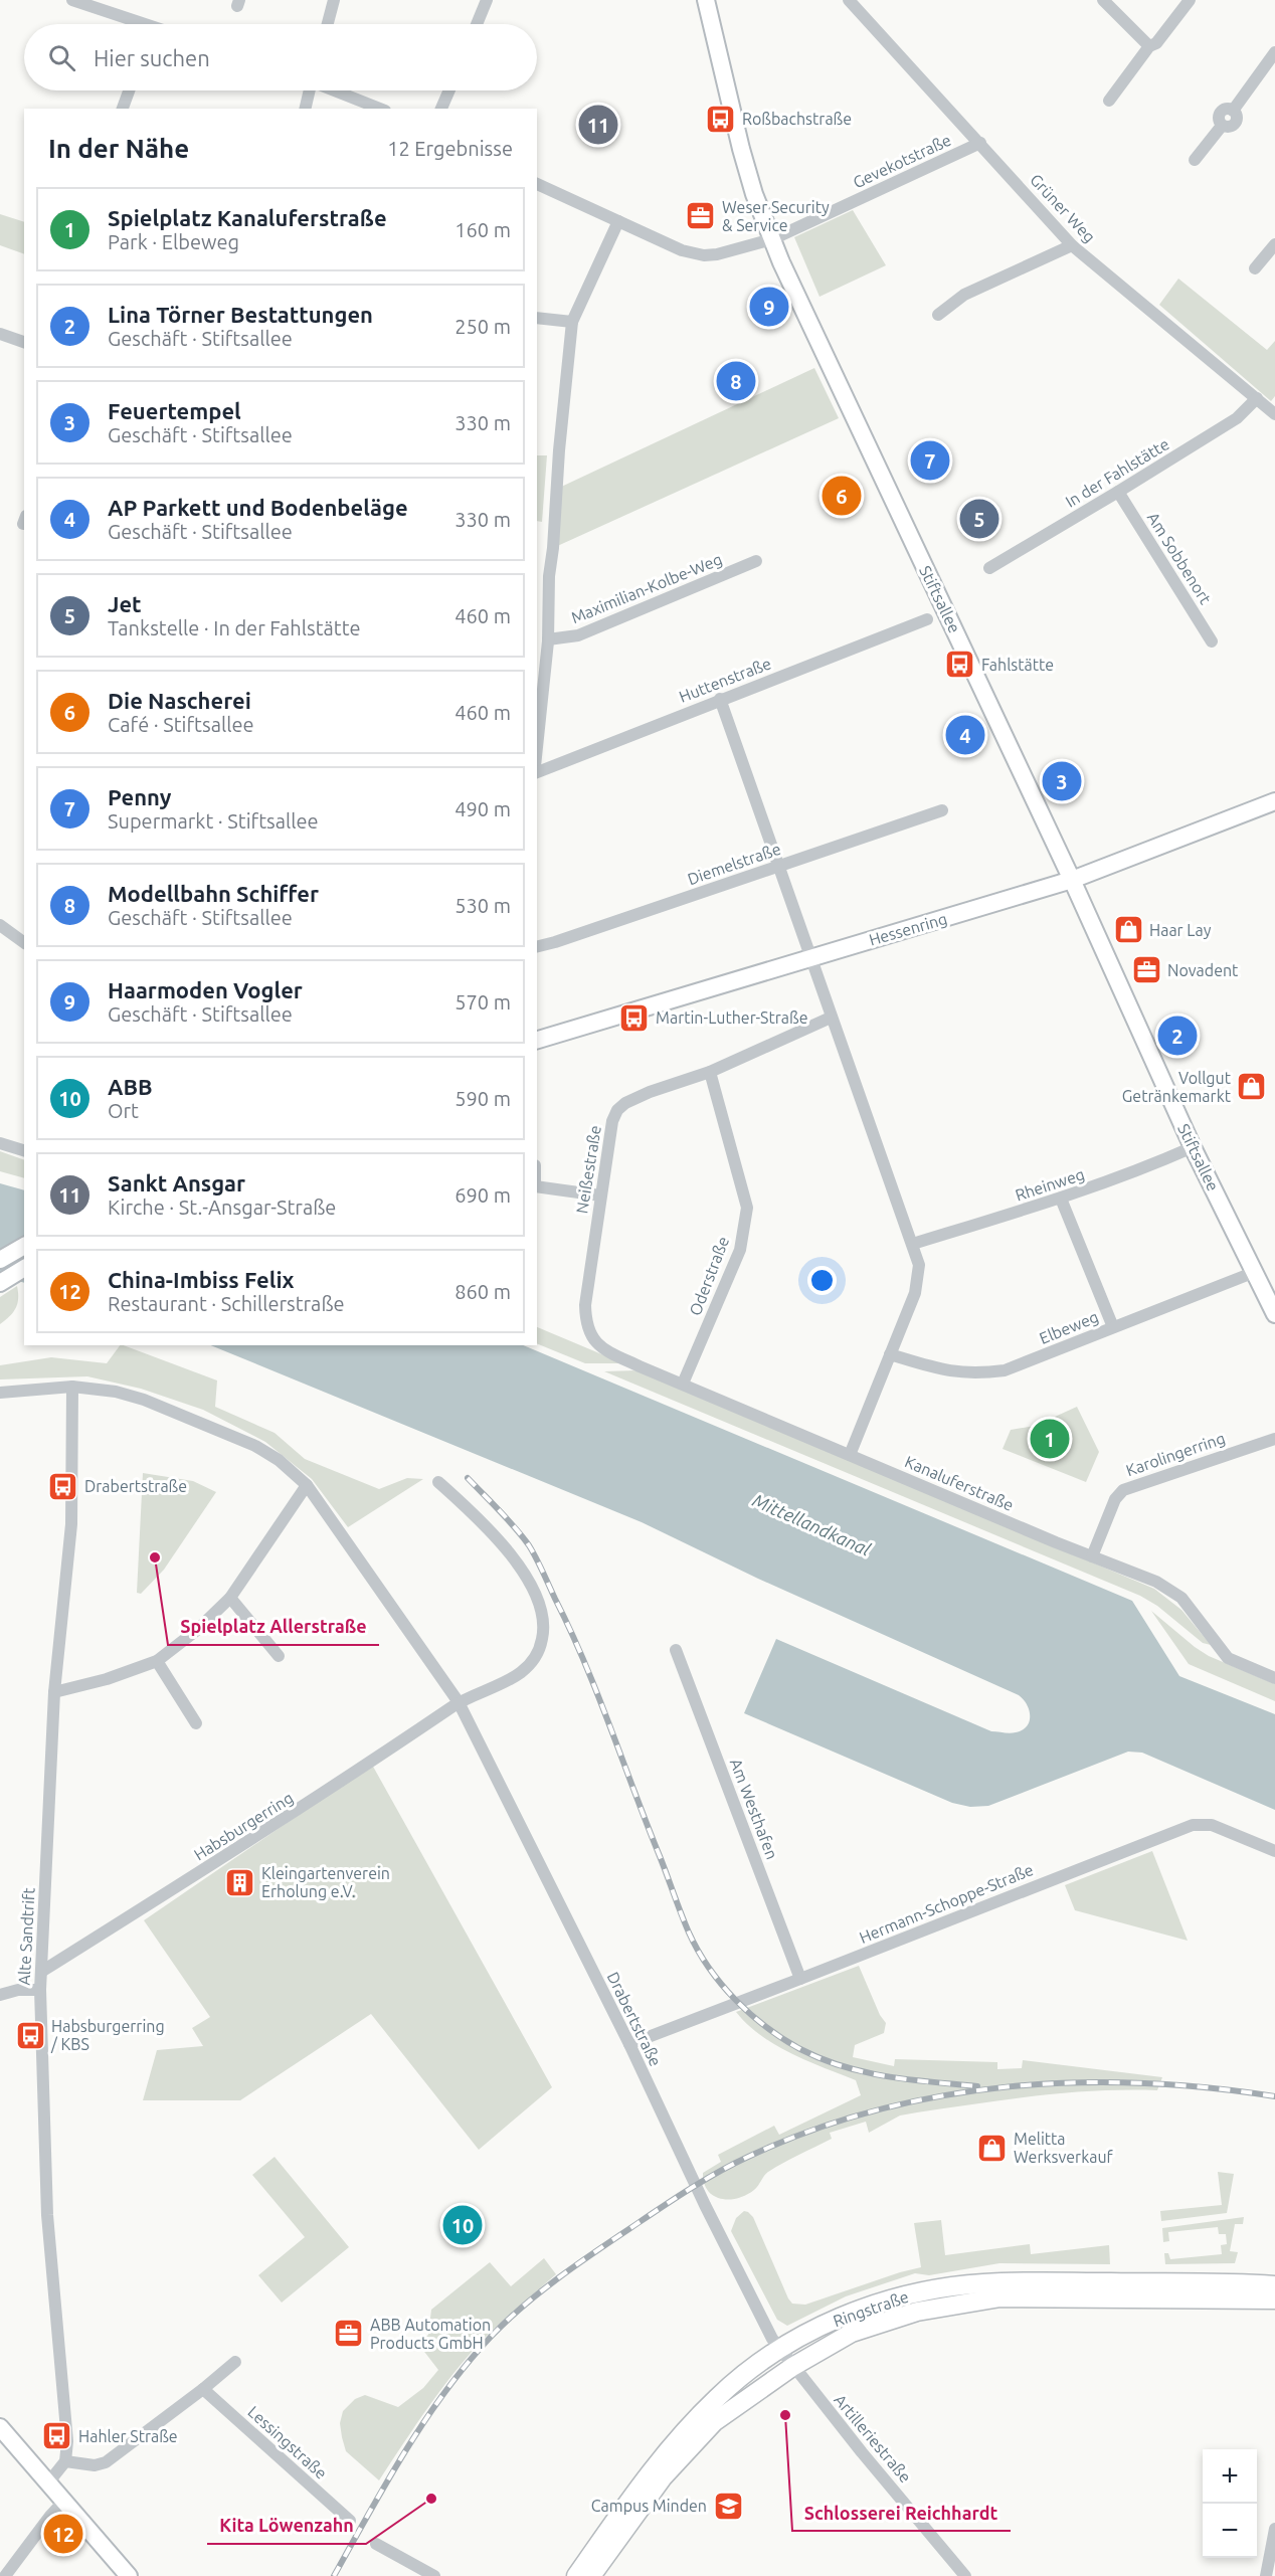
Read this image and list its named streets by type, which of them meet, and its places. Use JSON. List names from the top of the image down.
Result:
{
  "streets": {
    "main road": ["Stiftsallee", "Hessenring", "Ringstraße"],
    "street": [
      "Gevekotstraße",
      "Grüner Weg",
      "In der Fahlstätte",
      "Am Sobbenort",
      "Maximilian-Kolbe-Weg",
      "Huttenstraße",
      "Diemelstraße",
      "Neißestraße",
      "Rheinweg",
      "Oderstraße",
      "Elbeweg",
      "Karolingerring",
      "Kanaluferstraße",
      "Am Westhafen",
      "Habsburgerring",
      "Hermann-Schoppe-Straße",
      "Alte Sandtrift",
      "Drabertstraße",
      "Artilleriestraße",
      "Lessingstraße"
    ]
  },
  "crossings": [
    ["Gevekotstraße", "Grüner Weg"],
    ["Gevekotstraße", "Stiftsallee"],
    ["Grüner Weg", "In der Fahlstätte"],
    ["In der Fahlstätte", "Am Sobbenort"],
    ["Stiftsallee", "Hessenring"],
    ["Stiftsallee", "Rheinweg"],
    ["Stiftsallee", "Elbeweg"],
    ["Neißestraße", "Oderstraße"],
    ["Neißestraße", "Kanaluferstraße"],
    ["Oderstraße", "Kanaluferstraße"],
    ["Karolingerring", "Kanaluferstraße"],
    ["Am Westhafen", "Hermann-Schoppe-Straße"],
    ["Habsburgerring", "Alte Sandtrift"],
    ["Habsburgerring", "Drabertstraße"],
    ["Hermann-Schoppe-Straße", "Drabertstraße"],
    ["Alte Sandtrift", "Drabertstraße"],
    ["Drabertstraße", "Ringstraße"],
    ["Drabertstraße", "Artilleriestraße"],
    ["Ringstraße", "Artilleriestraße"]
  ],
  "water": ["Mittellandkanal"],
  "places": {
    "bus stop": [
      "Roßbachstraße",
      "Fahlstätte",
      "Martin-Luther-Straße",
      "Drabertstraße",
      "Habsburgerring / KBS",
      "Hahler Straße"
    ],
    "office": ["Weser Security & Service", "Novadent", "ABB Automation Products GmbH"],
    "shop": ["Haar Lay", "Vollgut Getränkemarkt", "Melitta Werksverkauf"],
    "other": ["Spielplatz Allerstraße", "Schlosserei Reichhardt", "Kita Löwenzahn"],
    "building": ["Kleingartenverein Erholung e.V."],
    "school or university": ["Campus Minden"]
  },
  "page": {
    "search": "Hier suchen",
    "pins": [
      "11",
      "9",
      "8",
      "7",
      "6",
      "5",
      "4",
      "3",
      "2",
      "1",
      "10",
      "12"
    ],
    "heading": ["In der Nähe", "12 Ergebnisse"],
    "list": [
      {
        "mark": "1",
        "name": "Spielplatz Kanaluferstraße",
        "note": "Park · Elbeweg",
        "value": "160 m"
      },
      {
        "mark": "2",
        "name": "Lina Törner Bestattungen",
        "note": "Geschäft · Stiftsallee",
        "value": "250 m"
      },
      {
        "mark": "3",
        "name": "Feuertempel",
        "note": "Geschäft · Stiftsallee",
        "value": "330 m"
      },
      {
        "mark": "4",
        "name": "AP Parkett und Bodenbeläge",
        "note": "Geschäft · Stiftsallee",
        "value": "330 m"
      },
      {
        "mark": "5",
        "name": "Jet",
        "note": "Tankstelle · In der Fahlstätte",
        "value": "460 m"
      },
      {
        "mark": "6",
        "name": "Die Nascherei",
        "note": "Café · Stiftsallee",
        "value": "460 m"
      },
      {
        "mark": "7",
        "name": "Penny",
        "note": "Supermarkt · Stiftsallee",
        "value": "490 m"
      },
      {
        "mark": "8",
        "name": "Modellbahn Schiffer",
        "note": "Geschäft · Stiftsallee",
        "value": "530 m"
      },
      {
        "mark": "9",
        "name": "Haarmoden Vogler",
        "note": "Geschäft · Stiftsallee",
        "value": "570 m"
      },
      {
        "mark": "10",
        "name": "ABB",
        "note": "Ort",
        "value": "590 m"
      },
      {
        "mark": "11",
        "name": "Sankt Ansgar",
        "note": "Kirche · St.-Ansgar-Straße",
        "value": "690 m"
      },
      {
        "mark": "12",
        "name": "China-Imbiss Felix",
        "note": "Restaurant · Schillerstraße",
        "value": "860 m"
      }
    ],
    "map_buttons": ["+", "−"]
  }
}
